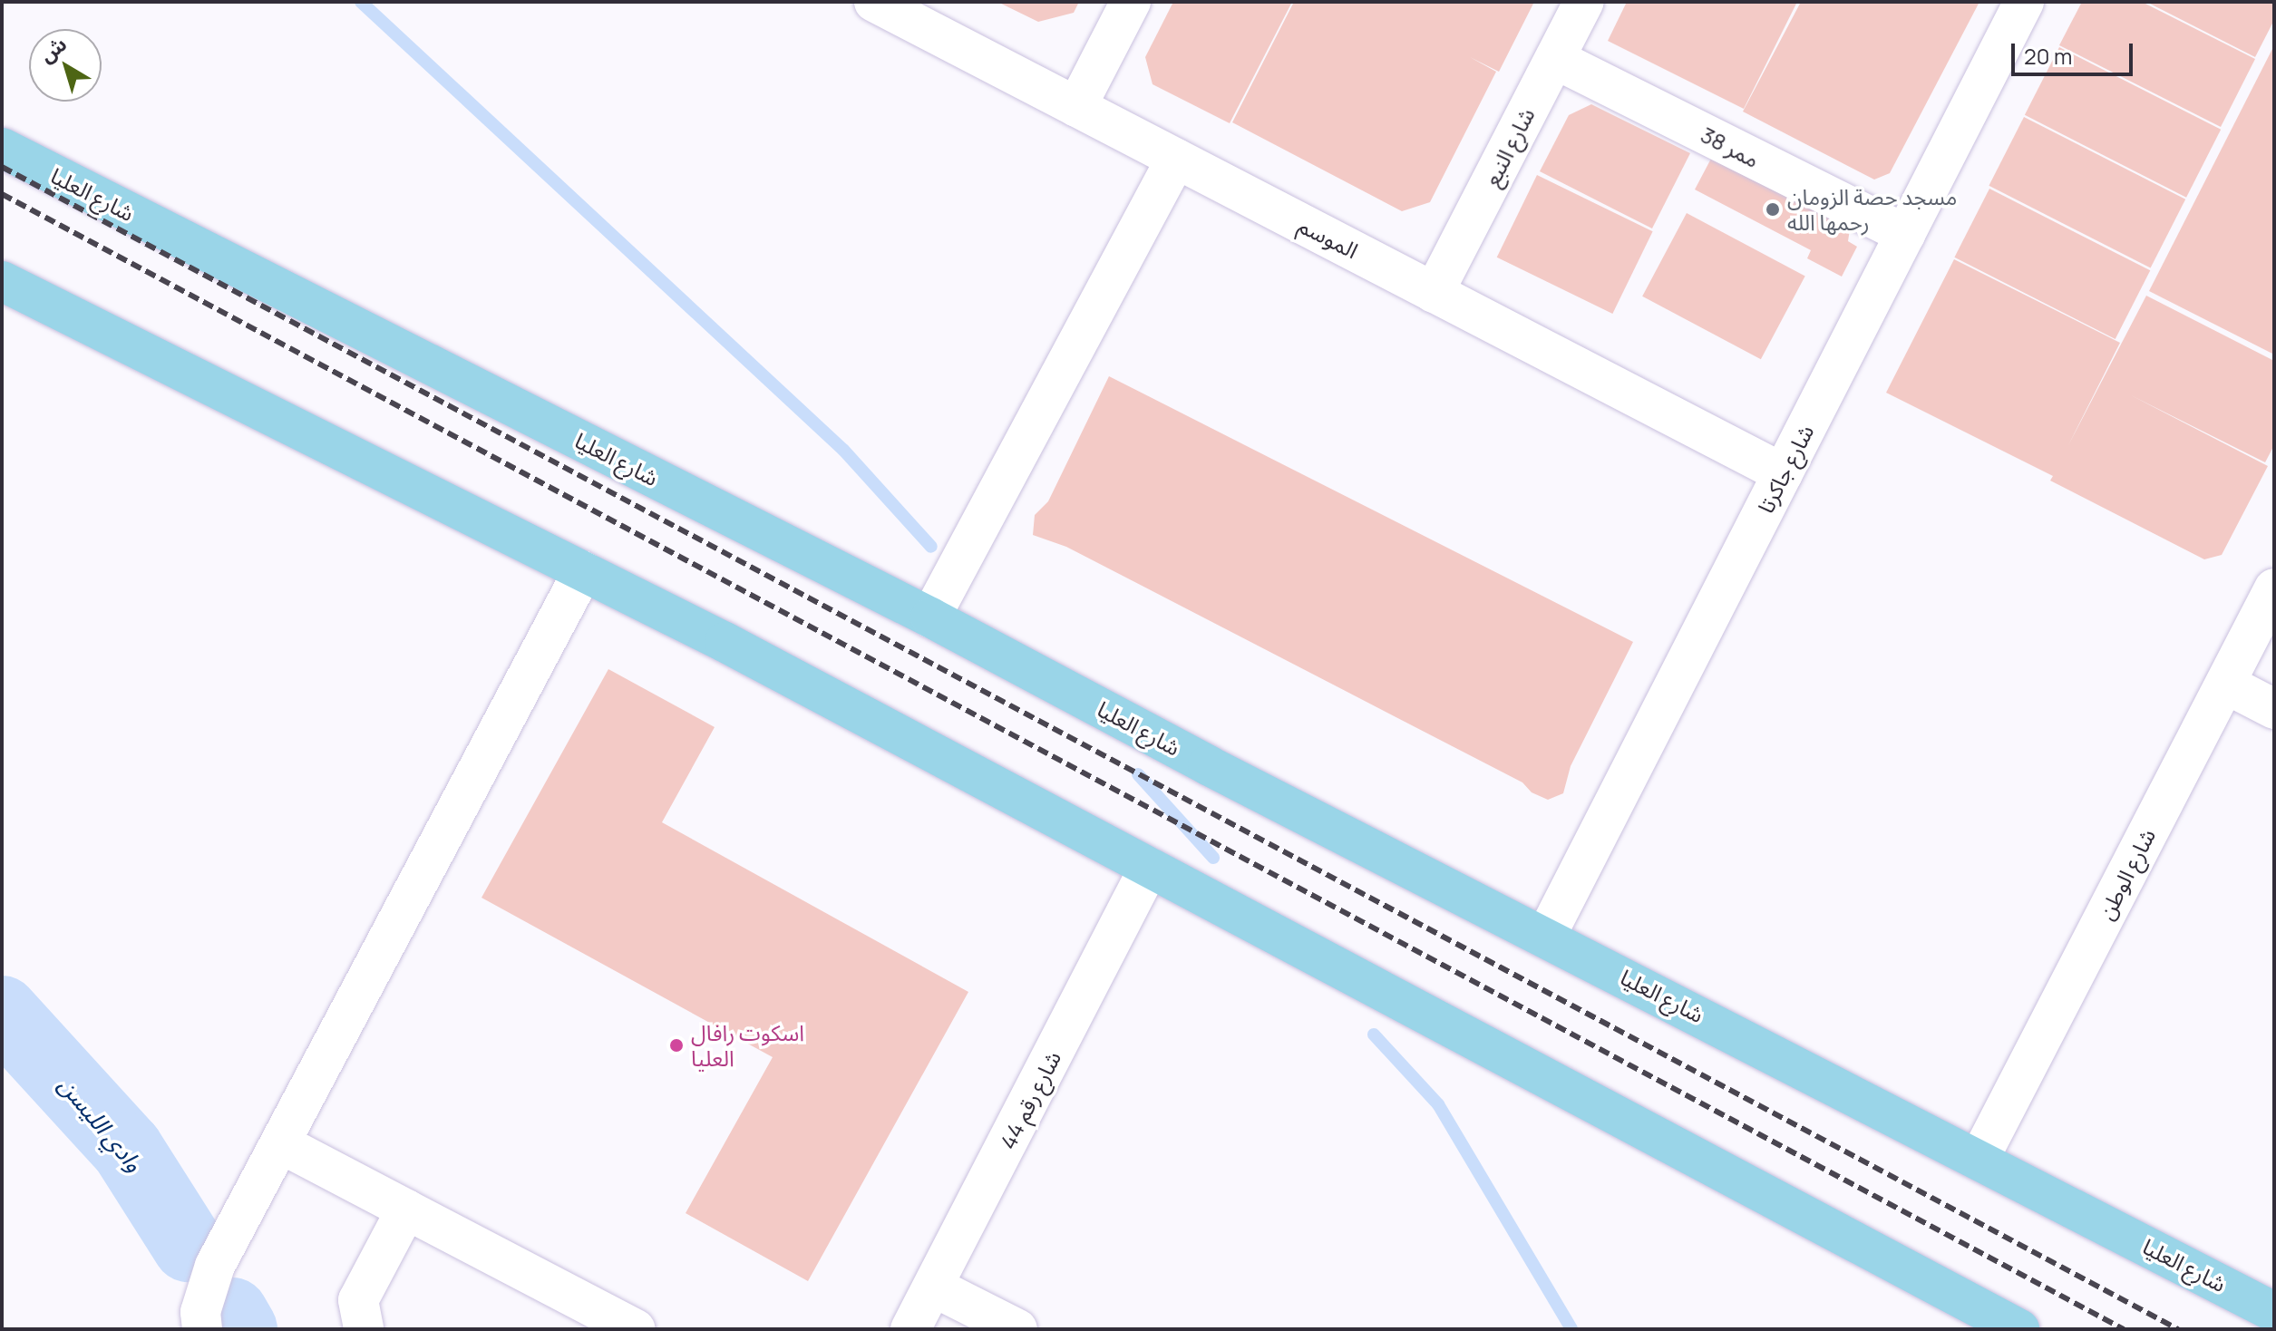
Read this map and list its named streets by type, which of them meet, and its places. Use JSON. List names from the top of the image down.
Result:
{
  "streets": {
    "main road": ["شارع العليا"],
    "street": [
      "شارع النبع",
      "ممر 38",
      "الموسم",
      "شارع جاكرتا",
      "شارع الوطن",
      "شارع رقم 44"
    ]
  },
  "crossings": [
    ["شارع النبع", "ممر 38"],
    ["شارع النبع", "الموسم"],
    ["ممر 38", "شارع جاكرتا"],
    ["شارع العليا", "شارع جاكرتا"],
    ["شارع العليا", "شارع الوطن"],
    ["الموسم", "شارع جاكرتا"]
  ],
  "water": ["وادي الليسن"],
  "places": ["مسجد حصة الزومان رحمها الله", "اسكوت رافال العليا"],
  "scale_bar": "20 m",
  "north": "top left"
}
